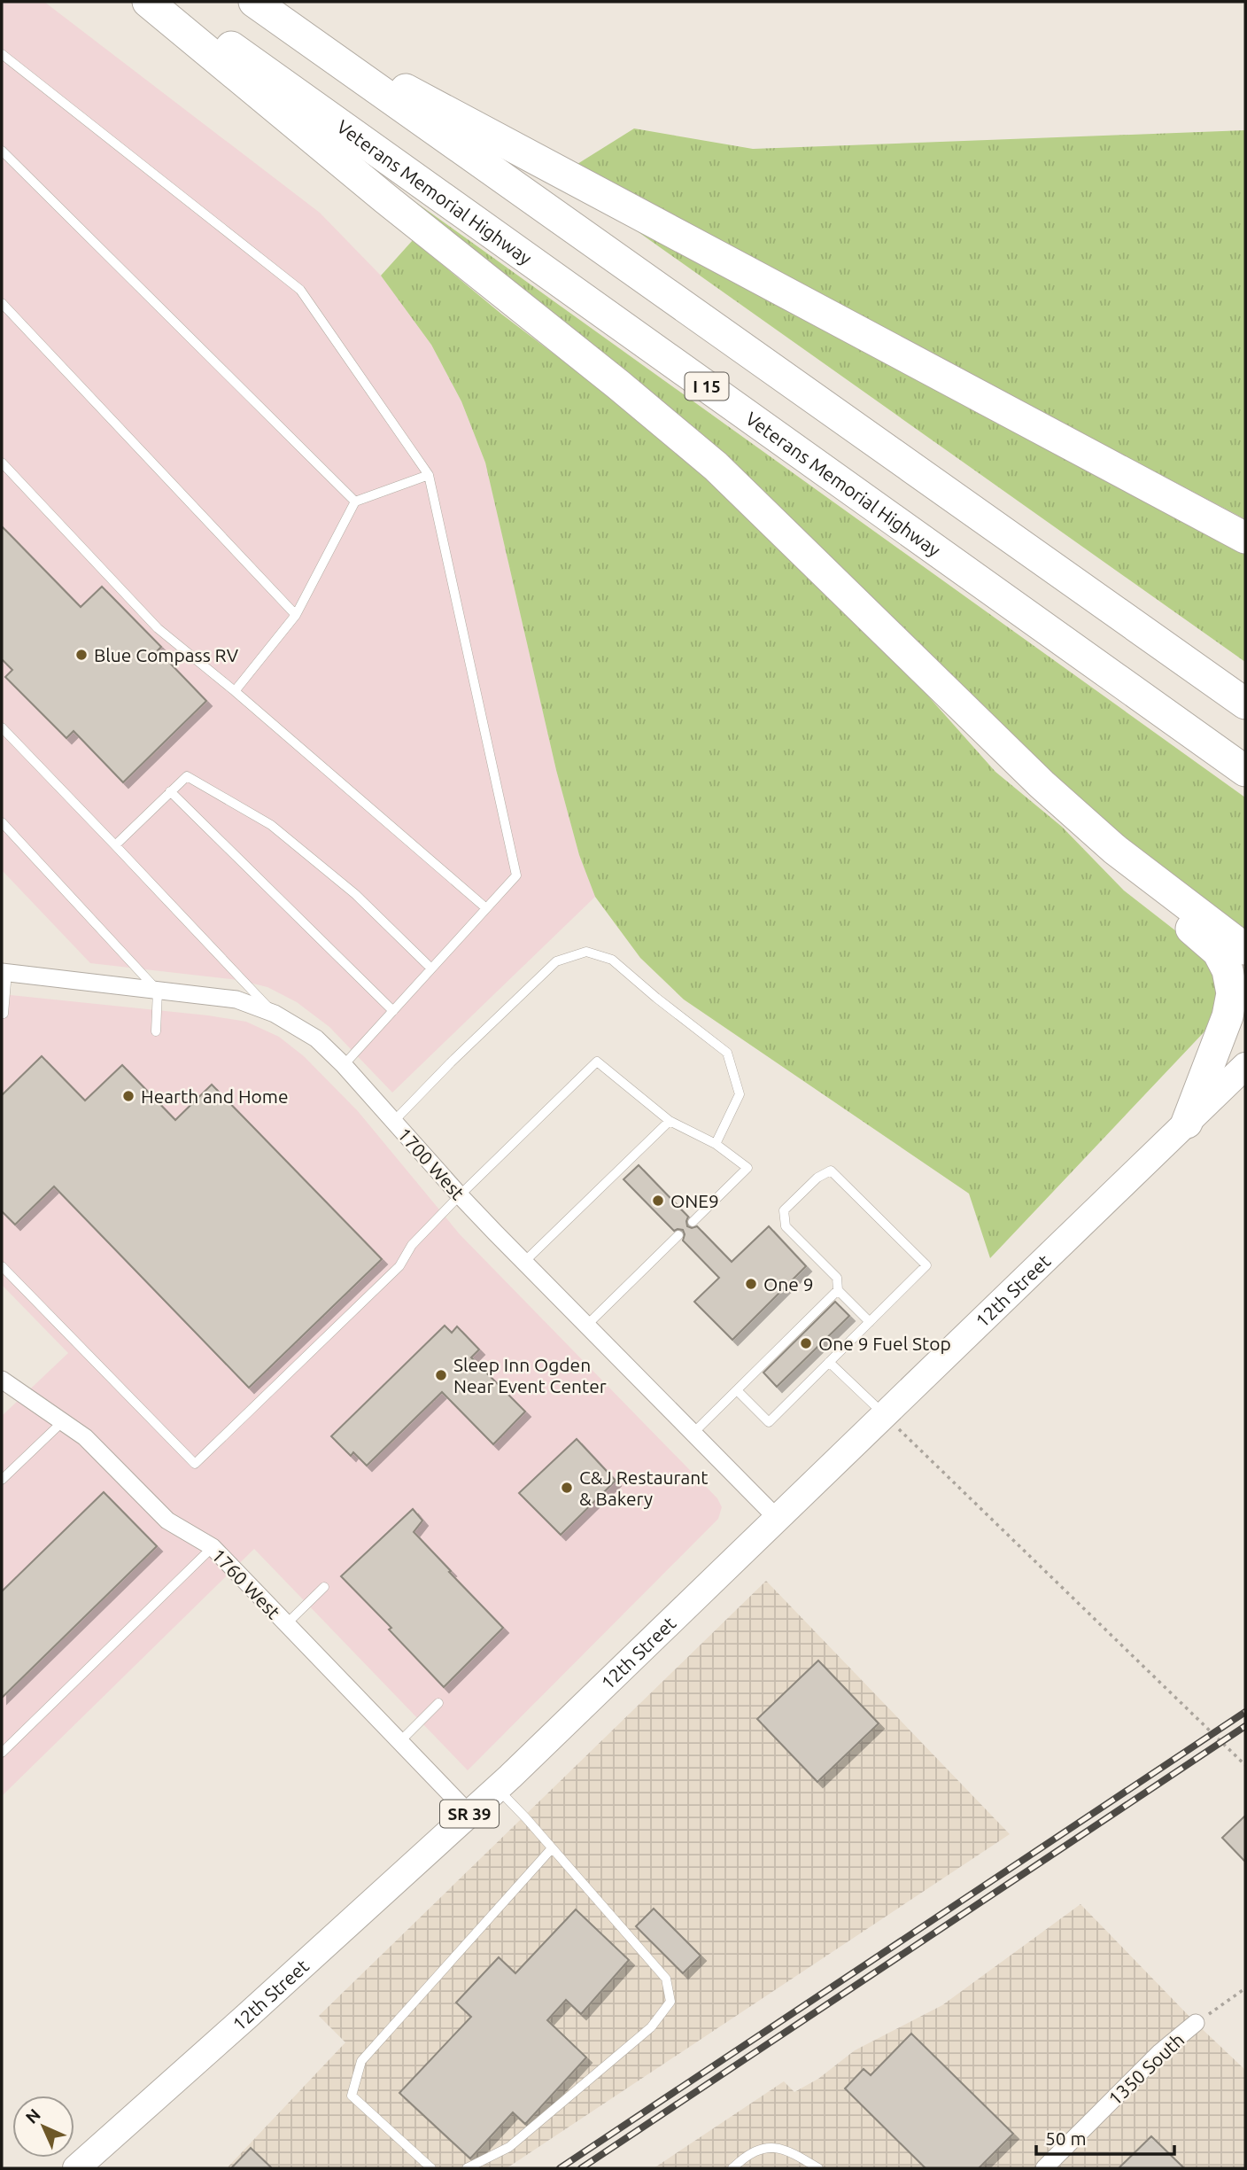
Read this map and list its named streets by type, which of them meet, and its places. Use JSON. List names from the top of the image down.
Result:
{
  "streets": {
    "highway": ["Veterans Memorial Highway", "I 15"],
    "main road": ["12th Street", "SR 39"],
    "street": ["1700 West", "1760 West", "1350 South"]
  },
  "crossings": [
    ["1700 West", "12th Street"],
    ["12th Street", "1760 West"],
    ["12th Street", "SR 39"]
  ],
  "places": [
    "Blue Compass RV",
    "Hearth and Home",
    "ONE9",
    "One 9",
    "One 9 Fuel Stop",
    "Sleep Inn Ogden Near Event Center",
    "C&J Restaurant & Bakery"
  ],
  "scale_bar": "50 m",
  "north": "top left"
}
